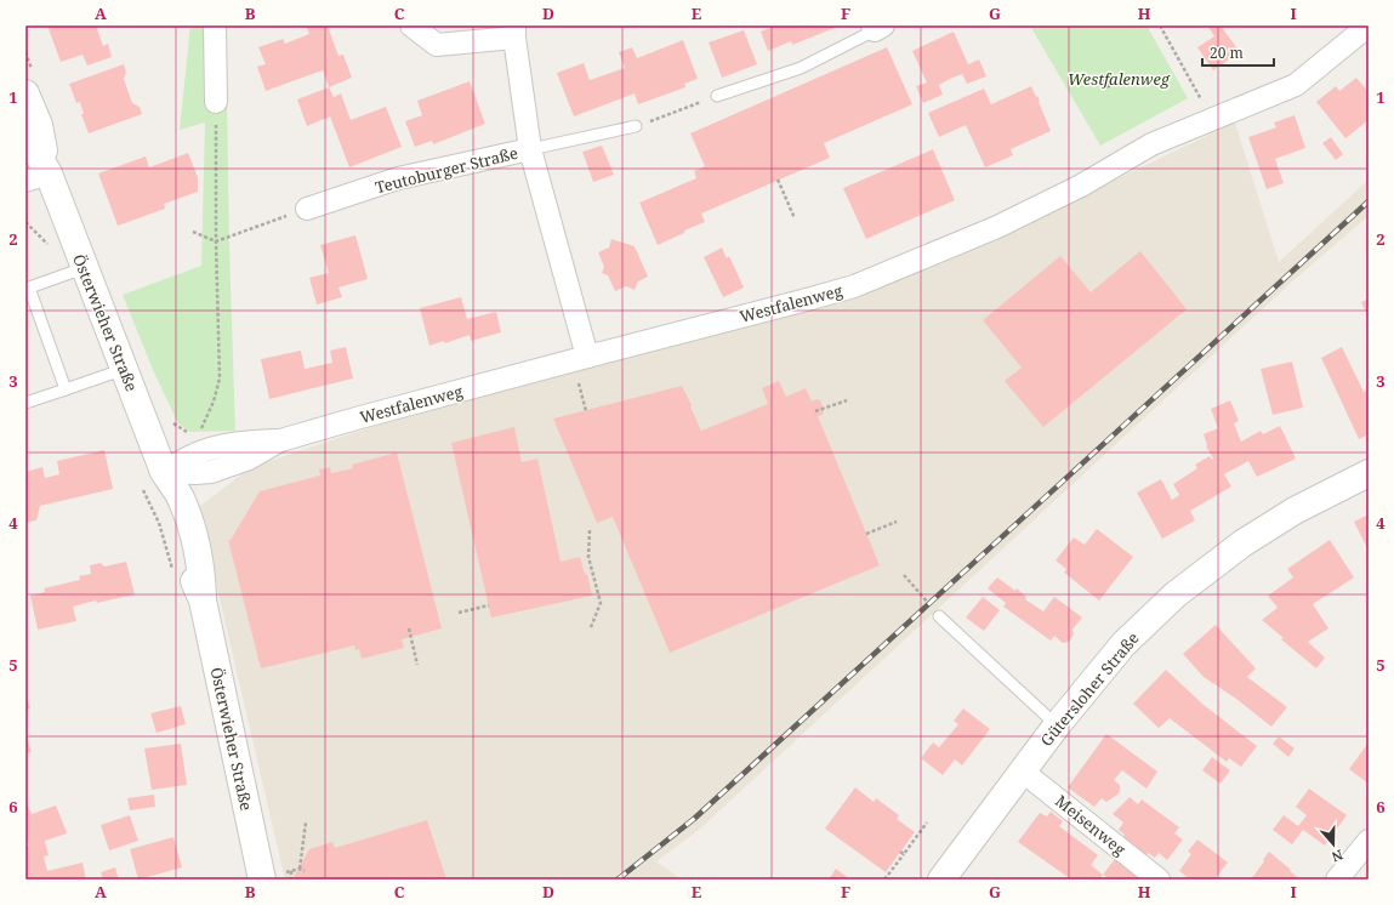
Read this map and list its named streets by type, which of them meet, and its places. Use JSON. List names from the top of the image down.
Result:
{
  "streets": {
    "street": [
      "Teutoburger Straße",
      "Westfalenweg",
      "Österwieher Straße",
      "Gütersloher Straße",
      "Meisenweg"
    ]
  },
  "crossings": [
    ["Teutoburger Straße", "Westfalenweg"],
    ["Westfalenweg", "Österwieher Straße"],
    ["Gütersloher Straße", "Meisenweg"]
  ],
  "parks": ["Westfalenweg"],
  "scale_bar": "20 m",
  "north": "bottom",
  "grid": {
    "columns": [
      "A",
      "B",
      "C",
      "D",
      "E",
      "F",
      "G",
      "H",
      "I"
    ],
    "rows": [
      "1",
      "2",
      "3",
      "4",
      "5",
      "6"
    ]
  }
}
